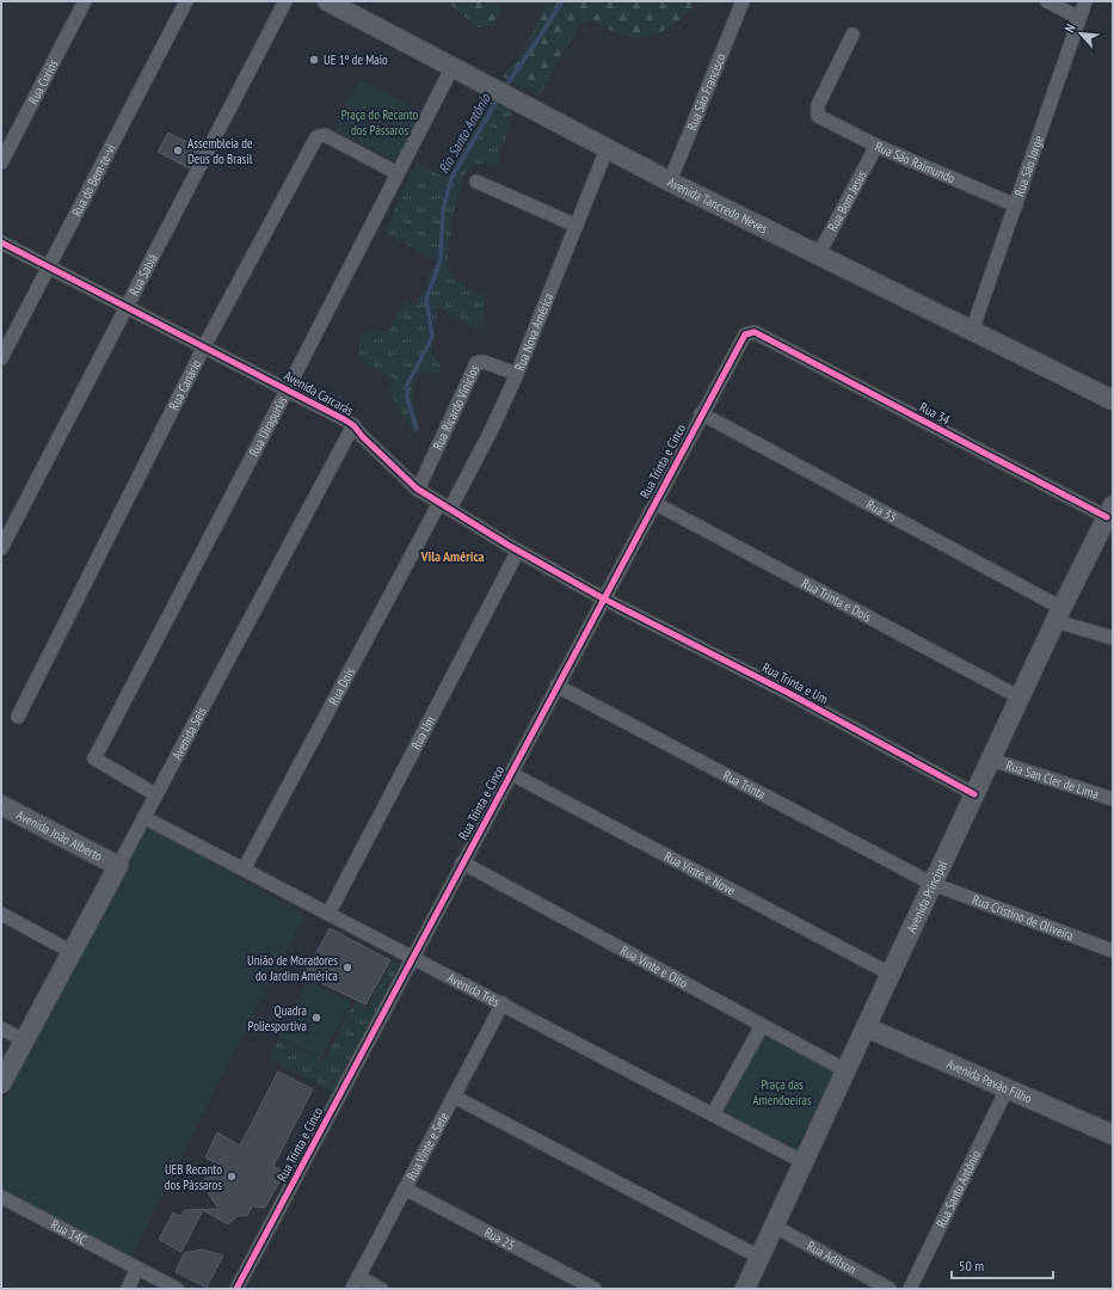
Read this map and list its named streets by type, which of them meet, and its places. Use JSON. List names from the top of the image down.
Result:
{
  "streets": {
    "street": [
      "Rua Curiós",
      "Rua São Francisco",
      "Rua São Raimundo",
      "Rua São Jorge",
      "Rua do Bem-te-vi",
      "Rua Bom Jesus",
      "Avenida Tancredo Neves",
      "Rua Sabiá",
      "Rua Nova América",
      "Rua Canário",
      "Avenida Carcarás",
      "Rua Ricardo Vinicios",
      "Rua 34",
      "Rua Uirapurύs",
      "Rua Trinta e Cinco",
      "Rua 33",
      "Rua Trinta e Dois",
      "Rua Trinta e Um",
      "Rua Dois",
      "Avenida Seis",
      "Rua Um",
      "Rua San Cler de Lima",
      "Rua Trinta",
      "Avenida João Alberto",
      "Rua Vinte e Nove",
      "Avenida Principal",
      "Rua Cristino de Oliveira",
      "Rua Vinte e Oito",
      "Avenida Três",
      "Avenida Pavão Filho",
      "Rua Vinte e Sete",
      "Rua Santo Antônio",
      "Rua 14C",
      "Rua 25",
      "Rua Adílson"
    ]
  },
  "crossings": [
    ["Rua São Francisco", "Avenida Tancredo Neves"],
    ["Rua São Raimundo", "Rua São Jorge"],
    ["Rua São Raimundo", "Rua Bom Jesus"],
    ["Rua São Jorge", "Avenida Tancredo Neves"],
    ["Rua do Bem-te-vi", "Avenida Carcarás"],
    ["Rua Bom Jesus", "Avenida Tancredo Neves"],
    ["Avenida Tancredo Neves", "Rua Nova América"],
    ["Avenida Tancredo Neves", "Rua Uirapurύs"],
    ["Rua Sabiá", "Avenida Carcarás"],
    ["Rua Nova América", "Avenida Carcarás"],
    ["Rua Nova América", "Rua Ricardo Vinicios"],
    ["Rua Nova América", "Rua Dois"],
    ["Rua Canário", "Avenida Carcarás"],
    ["Rua Canário", "Rua Uirapurύs"],
    ["Avenida Carcarás", "Rua Ricardo Vinicios"],
    ["Avenida Carcarás", "Rua Uirapurύs"],
    ["Avenida Carcarás", "Rua Trinta e Cinco"],
    ["Avenida Carcarás", "Rua Trinta e Um"],
    ["Avenida Carcarás", "Rua Dois"],
    ["Avenida Carcarás", "Avenida Seis"],
    ["Avenida Carcarás", "Rua Um"],
    ["Rua 34", "Rua Trinta e Cinco"],
    ["Rua 34", "Avenida Principal"],
    ["Rua Uirapurύs", "Avenida Seis"],
    ["Rua Trinta e Cinco", "Rua 33"],
    ["Rua Trinta e Cinco", "Rua Trinta e Dois"],
    ["Rua Trinta e Cinco", "Rua Trinta e Um"],
    ["Rua Trinta e Cinco", "Rua Trinta"],
    ["Rua Trinta e Cinco", "Rua Vinte e Nove"],
    ["Rua Trinta e Cinco", "Rua Vinte e Oito"],
    ["Rua Trinta e Cinco", "Avenida Três"],
    ["Rua 33", "Avenida Principal"],
    ["Rua Trinta e Dois", "Avenida Principal"],
    ["Rua Trinta e Um", "Avenida Principal"],
    ["Rua Dois", "Avenida Três"],
    ["Avenida Seis", "Avenida João Alberto"],
    ["Avenida Seis", "Avenida Três"],
    ["Rua Um", "Avenida Três"],
    ["Rua San Cler de Lima", "Avenida Principal"],
    ["Rua Trinta", "Avenida Principal"],
    ["Rua Trinta", "Rua Cristino de Oliveira"],
    ["Rua Vinte e Nove", "Avenida Principal"],
    ["Avenida Principal", "Rua Cristino de Oliveira"],
    ["Avenida Principal", "Rua Vinte e Oito"],
    ["Avenida Principal", "Avenida Três"],
    ["Avenida Principal", "Avenida Pavão Filho"],
    ["Avenida Principal", "Rua Adílson"],
    ["Avenida Três", "Rua Vinte e Sete"],
    ["Avenida Pavão Filho", "Rua Santo Antônio"],
    ["Rua Vinte e Sete", "Rua 25"]
  ],
  "districts": ["Vila América"],
  "water": ["Rio Santo Antônio"],
  "parks": ["Praça do Recanto dos Pássaros", "Praça das Amendoeiras"],
  "places": [
    "UE 1º de Maio",
    "Assembleia de Deus do Brasil",
    "União de Moradores do Jardim América",
    "Quadra Poliesportiva",
    "UEB Recanto dos Pássaros"
  ],
  "scale_bar": "50 m",
  "north": "top left"
}
